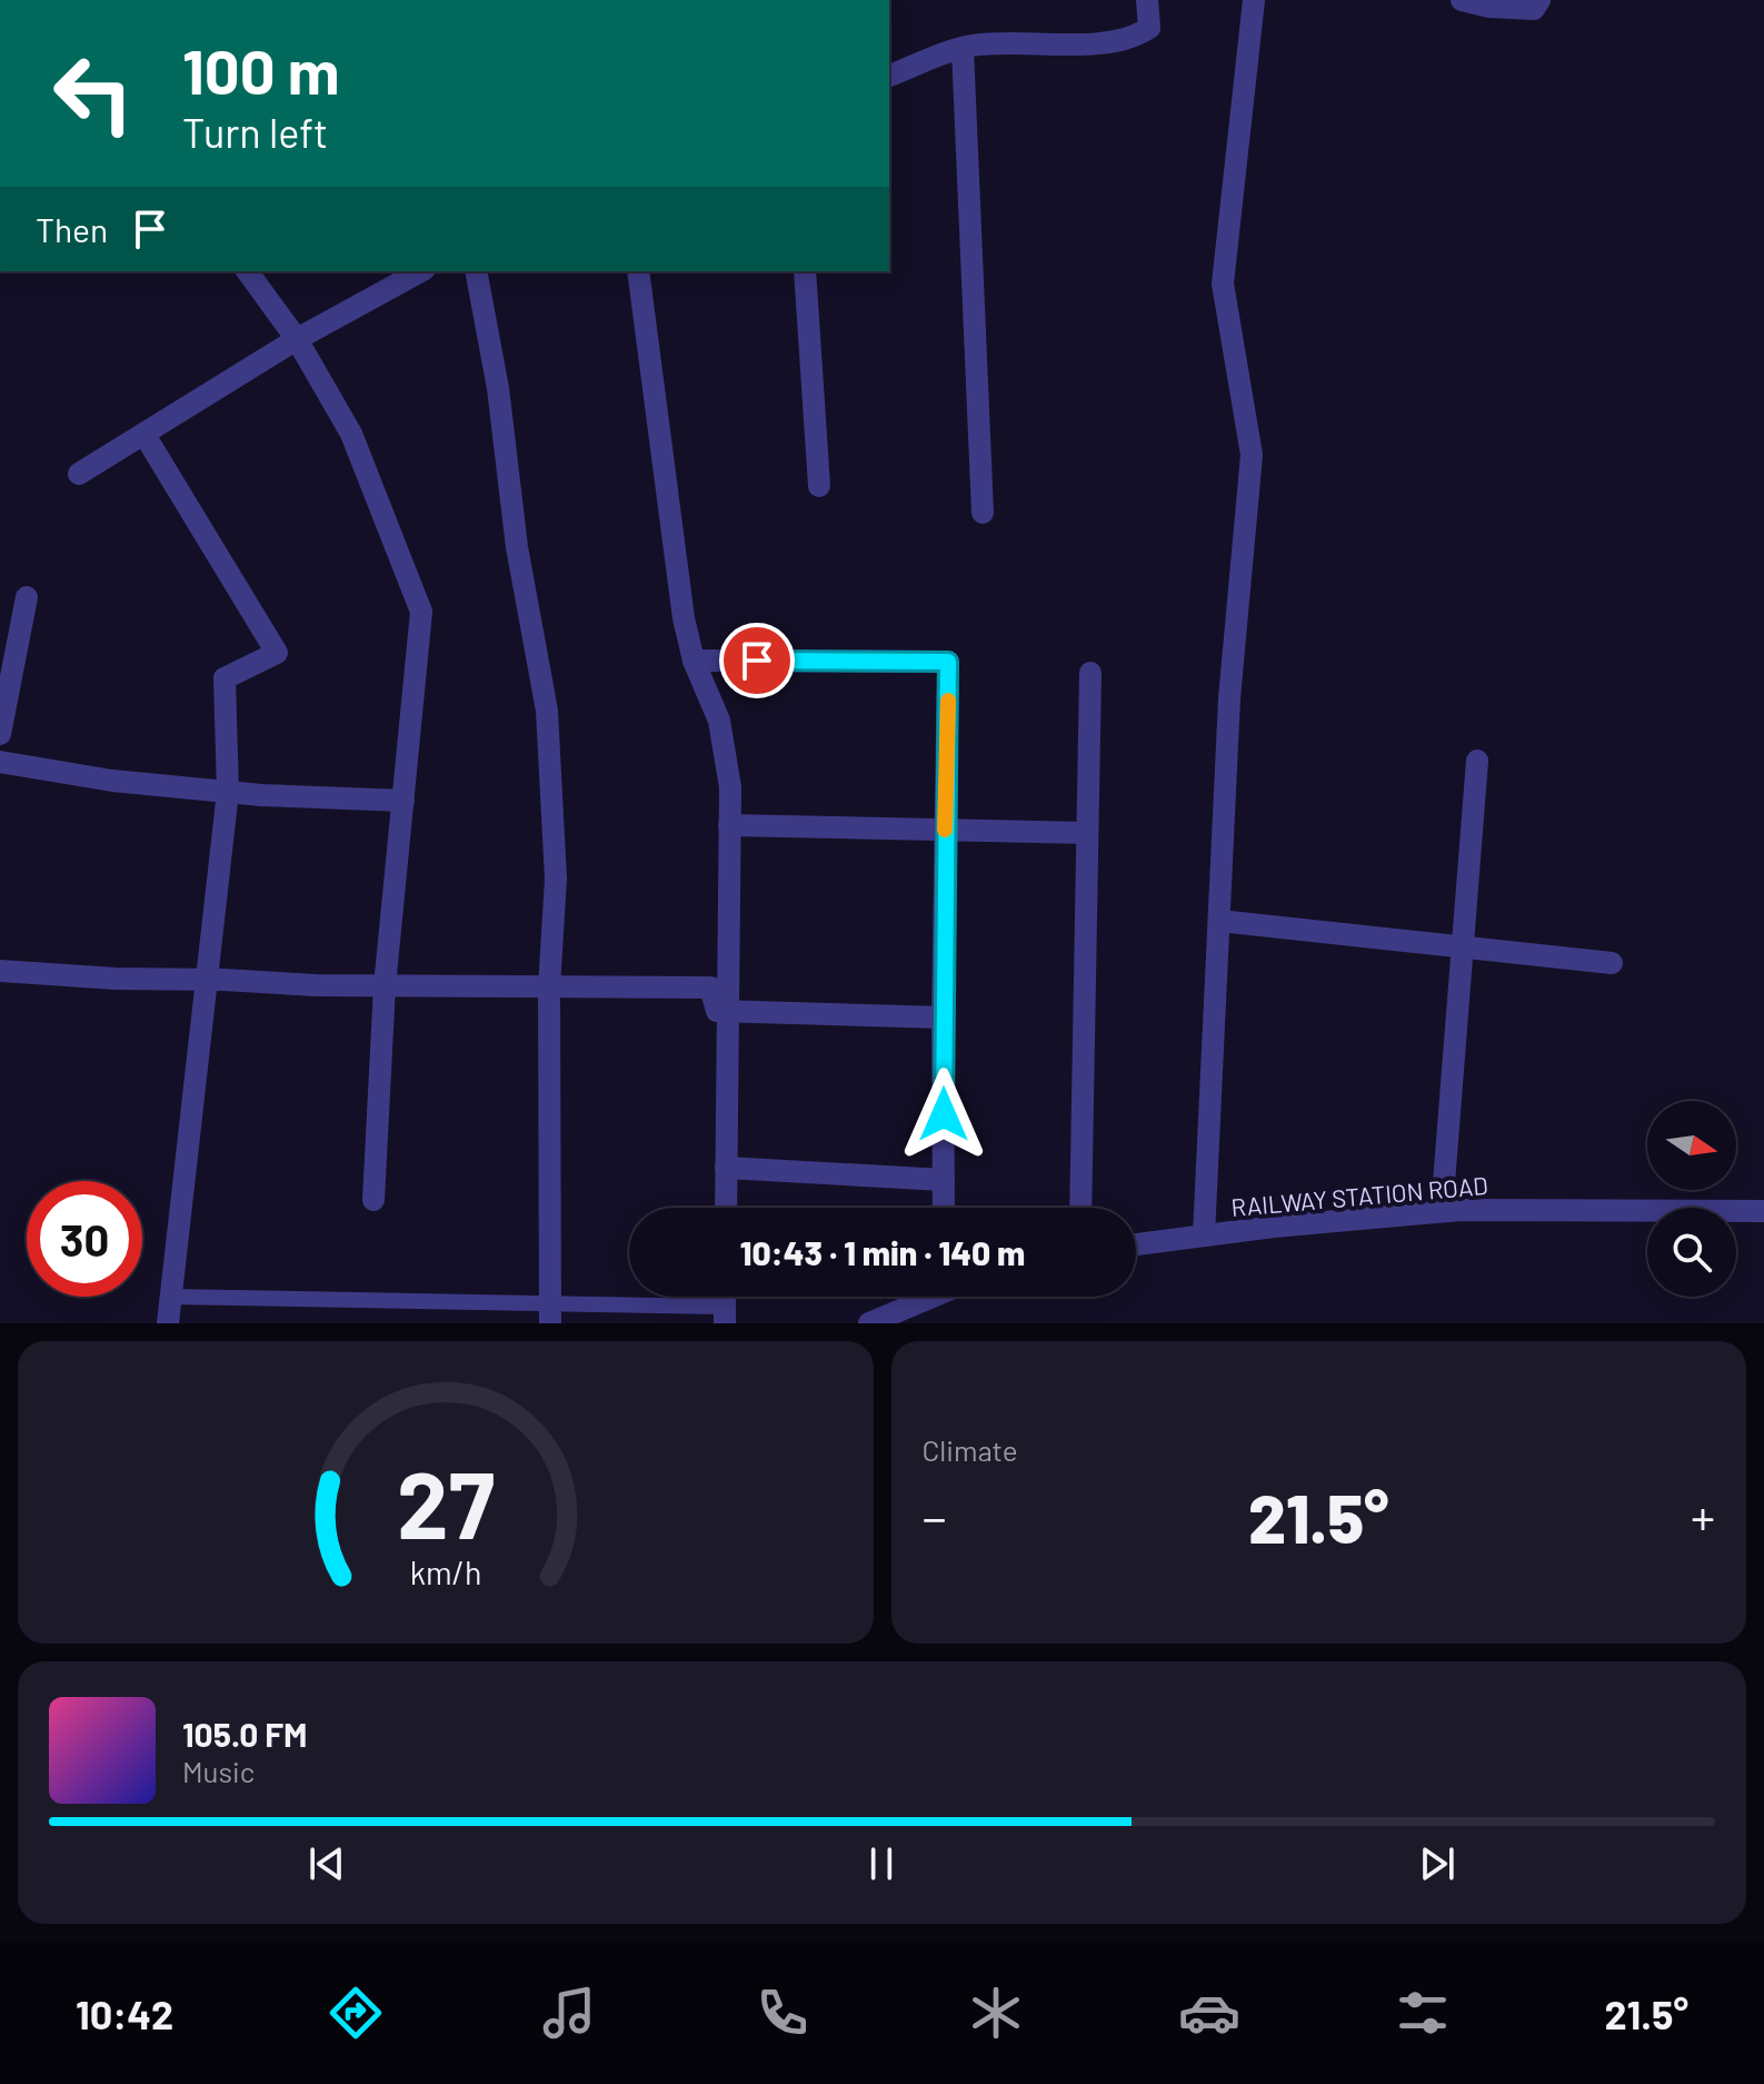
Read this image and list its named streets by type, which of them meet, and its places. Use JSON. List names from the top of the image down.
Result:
{
  "streets": {
    "street": ["RAILWAY STATION ROAD"]
  },
  "north": "right",
  "page": {
    "turn": ["100 m", "Turn left"],
    "then": "Then",
    "limit": "30",
    "trip": "10:43 · 1 min · 140 m",
    "tile": "Climate",
    "heat": ["−", "21.5°", "+"],
    "song": ["105.0 FM", "Music"],
    "tabs": ["10:42", "21.5°"],
    "gauge": ["27", "km/h"]
  }
}
